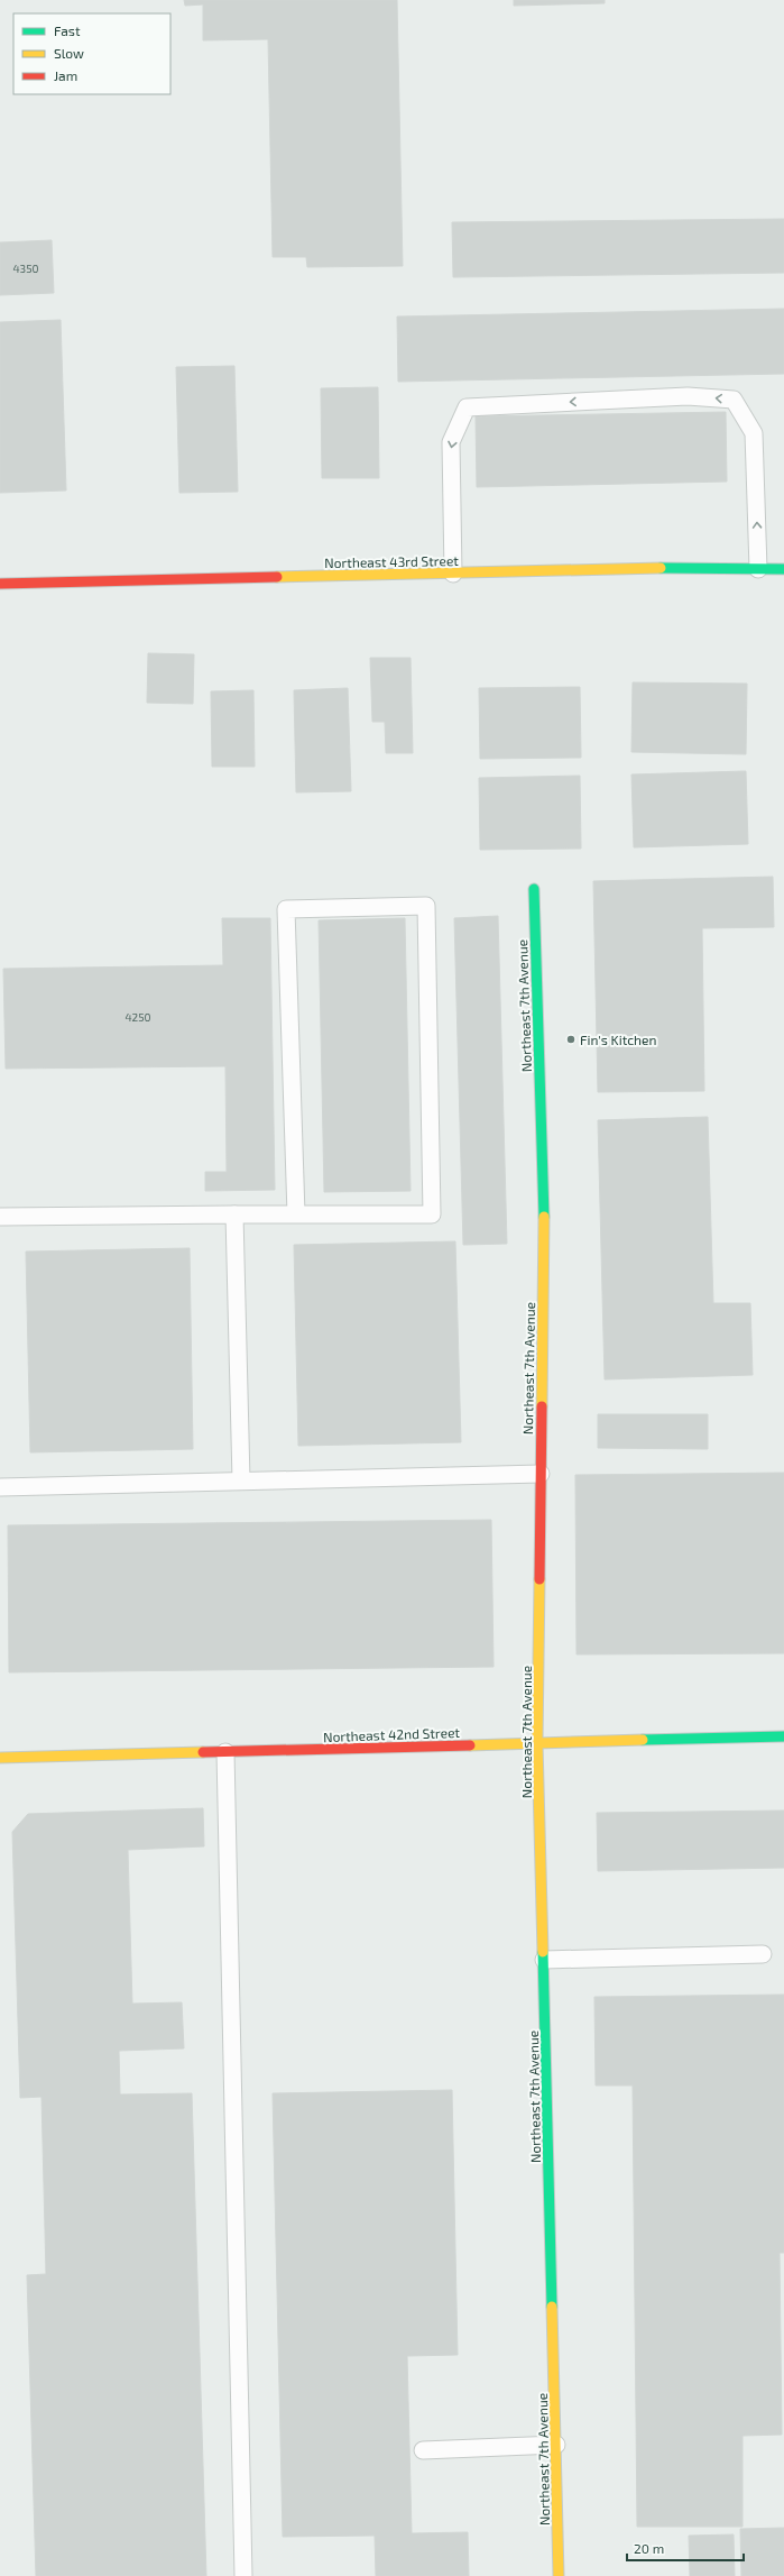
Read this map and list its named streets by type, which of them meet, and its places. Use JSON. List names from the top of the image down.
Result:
{
  "streets": {
    "street": ["Northeast 43rd Street", "Northeast 7th Avenue", "Northeast 42nd Street"]
  },
  "crossings": [
    ["Northeast 7th Avenue", "Northeast 42nd Street"]
  ],
  "places": ["Fin's Kitchen"],
  "house_numbers": ["4350", "4250"],
  "legend": ["Fast", "Slow", "Jam"],
  "scale_bar": "20 m"
}
